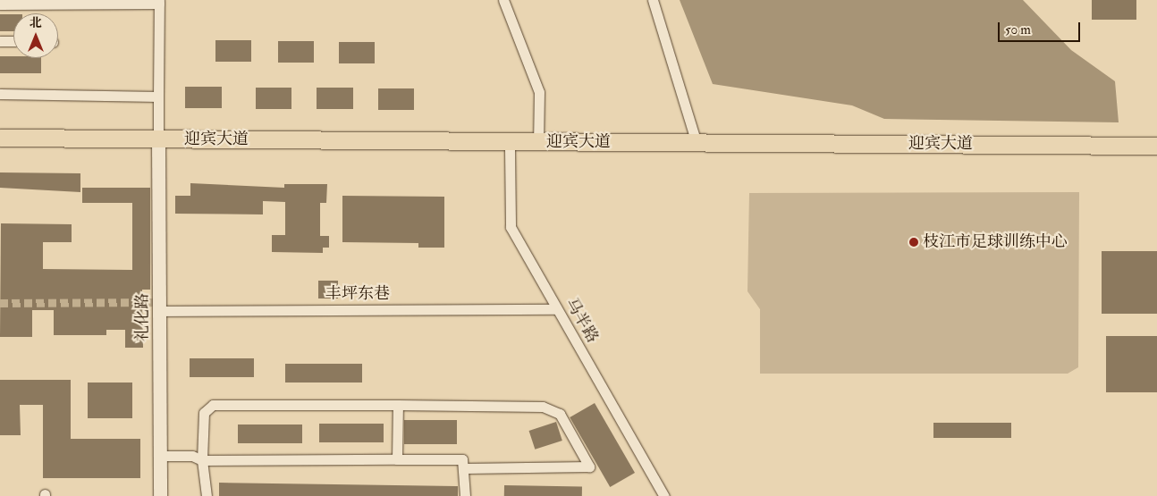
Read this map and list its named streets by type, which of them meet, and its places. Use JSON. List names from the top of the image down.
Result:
{
  "streets": {
    "main road": ["迎宾大道"],
    "street": ["丰坪东巷", "礼化路", "马半路"]
  },
  "crossings": [
    ["迎宾大道", "礼化路"],
    ["迎宾大道", "马半路"],
    ["丰坪东巷", "礼化路"],
    ["丰坪东巷", "马半路"]
  ],
  "places": ["枝江市足球训练中心"],
  "scale_bar": "50 m",
  "north": "top"
}
